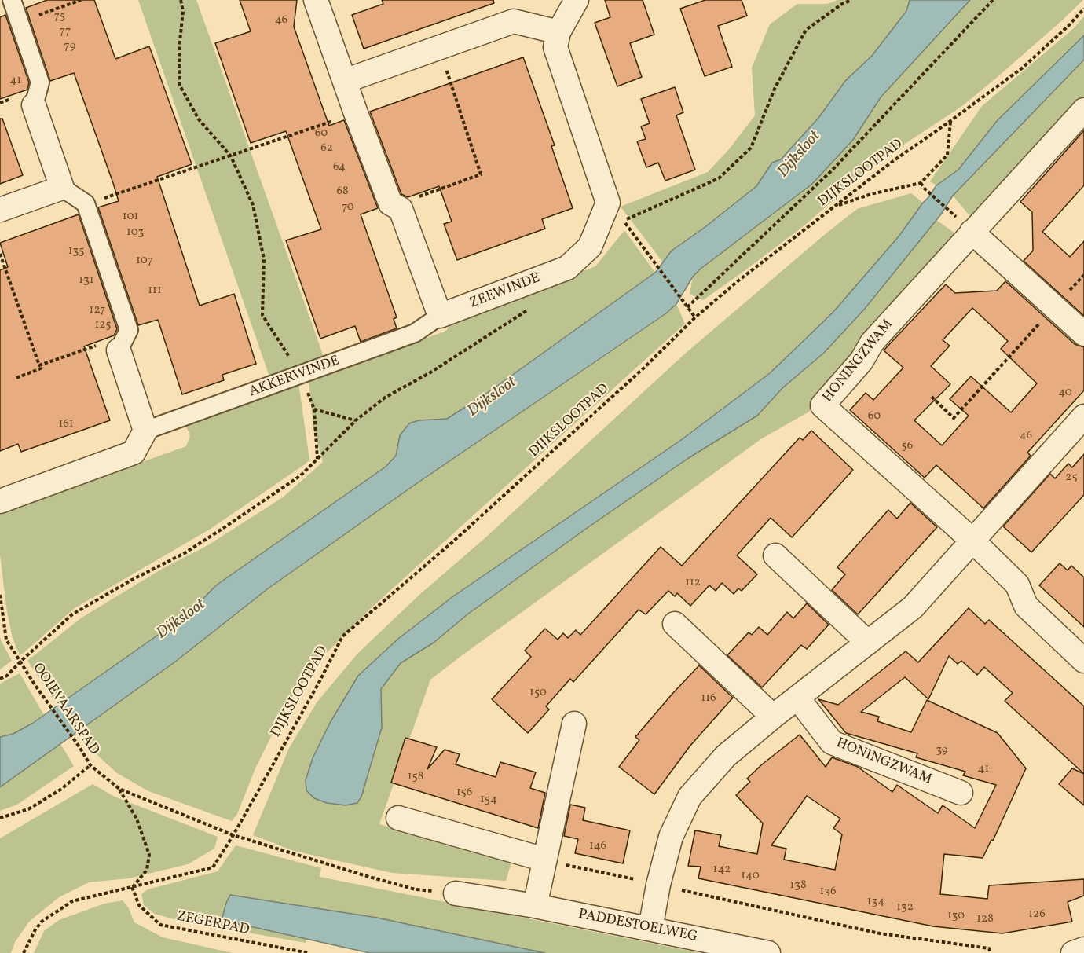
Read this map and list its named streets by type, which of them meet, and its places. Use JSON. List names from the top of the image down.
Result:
{
  "streets": {
    "street": [
      "ZEEWINDE",
      "HONINGZWAM",
      "AKKERWINDE",
      "PADDESTOELWEG"
    ],
    "path": ["DIJKSLOOTPAD", "OOIEVAARSPAD", "ZEGERPAD"]
  },
  "crossings": [
    ["DIJKSLOOTPAD", "OOIEVAARSPAD"],
    ["DIJKSLOOTPAD", "ZEGERPAD"],
    ["ZEEWINDE", "AKKERWINDE"],
    ["OOIEVAARSPAD", "PADDESTOELWEG"]
  ],
  "water": ["Dijksloot"],
  "house_numbers": [
    "75",
    "46",
    "77",
    "79",
    "41",
    "60",
    "62",
    "64",
    "68",
    "70",
    "101",
    "103",
    "135",
    "107",
    "131",
    "111",
    "127",
    "125",
    "40",
    "60",
    "161",
    "46",
    "56",
    "25",
    "112",
    "150",
    "116",
    "39",
    "41",
    "158",
    "156",
    "154",
    "146",
    "142",
    "140",
    "138",
    "136",
    "134",
    "132",
    "126",
    "130",
    "128"
  ]
}
